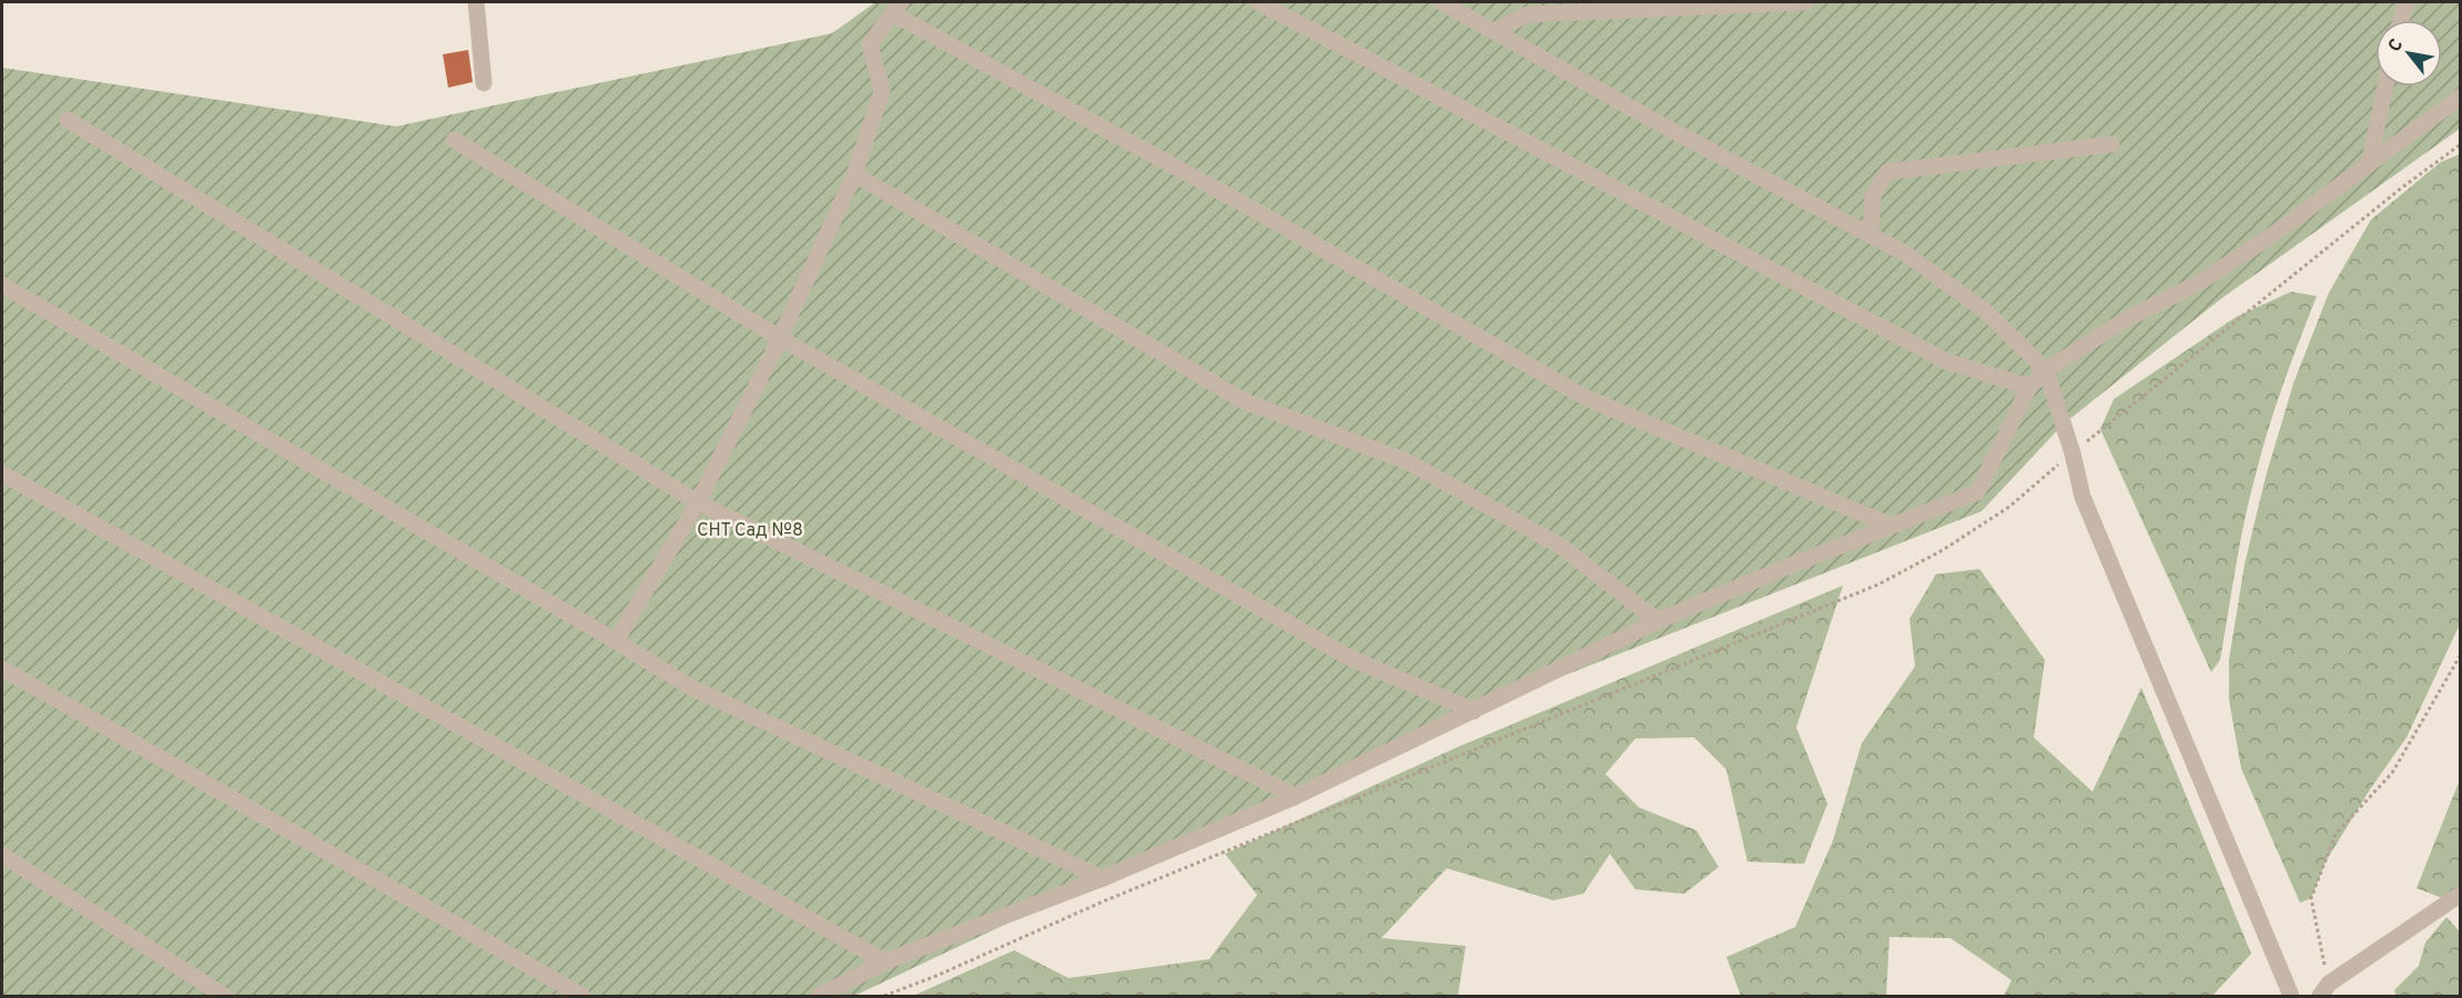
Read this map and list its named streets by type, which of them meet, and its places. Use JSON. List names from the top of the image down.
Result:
{
  "parks": ["СНТ Сад №8"],
  "north": "top left"
}
